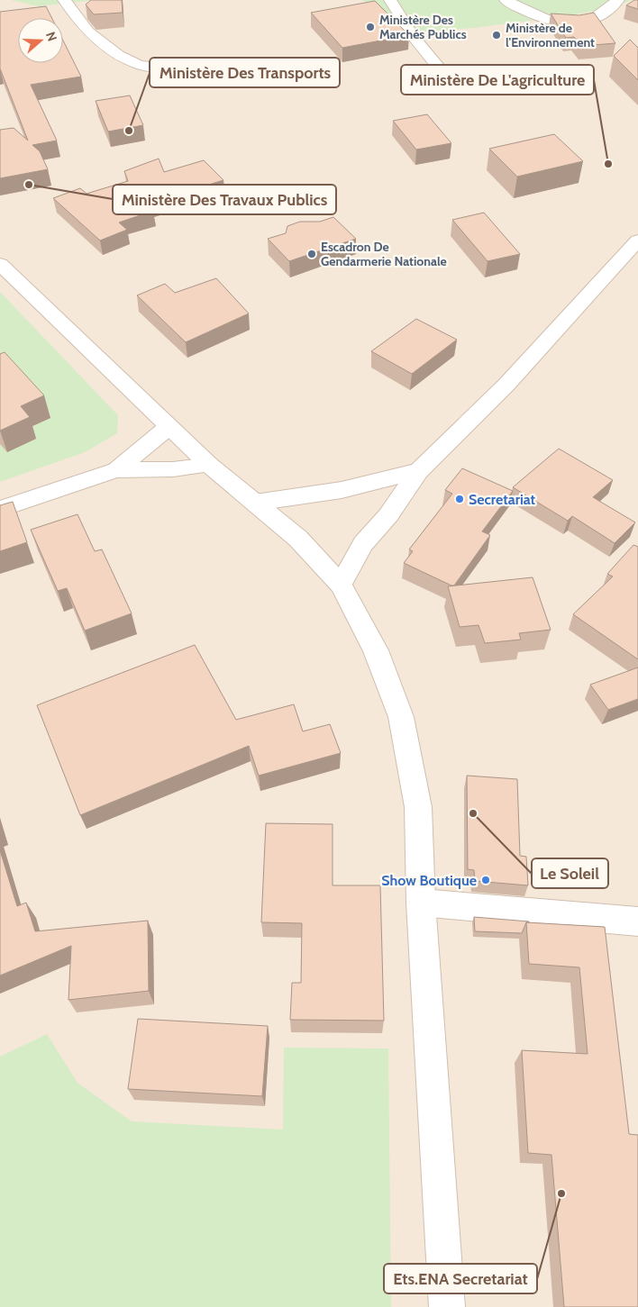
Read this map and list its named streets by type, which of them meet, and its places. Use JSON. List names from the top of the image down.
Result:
{
  "places": [
    "Ministère Des Marchés Publics",
    "Ministère de l'Environnement",
    "Ministère Des Transports",
    "Ministère De L'agriculture",
    "Ministère Des Travaux Publics",
    "Escadron De Gendarmerie Nationale",
    "Secretariat",
    "Le Soleil",
    "Show Boutique",
    "Ets.ENA Secretariat"
  ],
  "north": "right"
}
